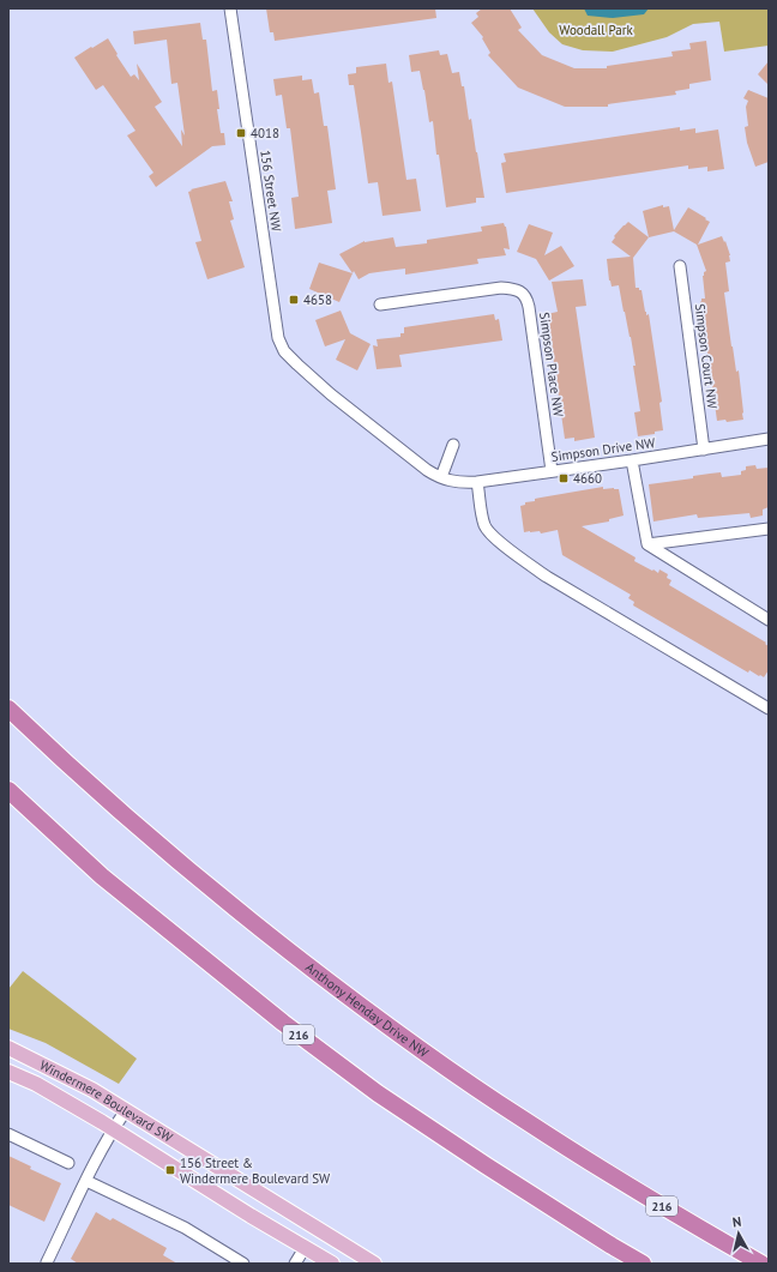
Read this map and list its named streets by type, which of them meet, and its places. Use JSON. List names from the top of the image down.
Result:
{
  "streets": {
    "highway": ["Anthony Henday Drive NW", "216"],
    "main road": ["Windermere Boulevard SW"],
    "street": [
      "156 Street NW",
      "Simpson Court NW",
      "Simpson Place NW",
      "Simpson Drive NW"
    ]
  },
  "crossings": [
    ["156 Street NW", "Simpson Drive NW"],
    ["Simpson Court NW", "Simpson Drive NW"],
    ["Simpson Place NW", "Simpson Drive NW"]
  ],
  "parks": ["Woodall Park"],
  "places": {
    "transit": [
      "4018",
      "4658",
      "4660",
      "156 Street & Windermere Boulevard SW"
    ]
  },
  "north": "top"
}
